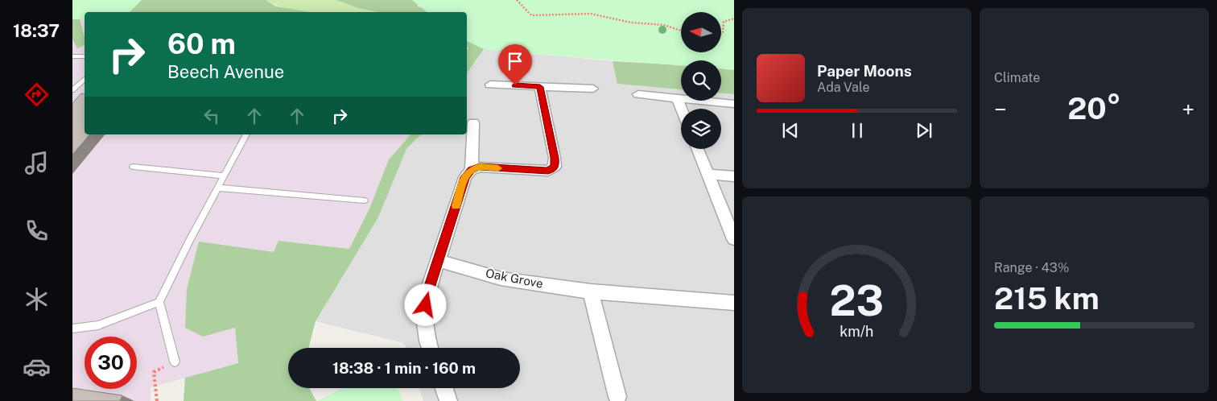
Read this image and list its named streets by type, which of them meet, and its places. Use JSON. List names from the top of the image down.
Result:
{
  "streets": {
    "street": ["Oak Grove"]
  },
  "north": "left",
  "page": {
    "tabs": "18:37",
    "tile": [
      "Climate",
      ["Range · 43%", "215 km"]
    ],
    "turn": ["60 m", "Beech Avenue"],
    "song": ["Paper Moons", "Ada Vale"],
    "heat": ["−", "20°", "+"],
    "limit": "30",
    "trip": "18:38 · 1 min · 160 m",
    "gauge": ["23", "km/h"]
  }
}
